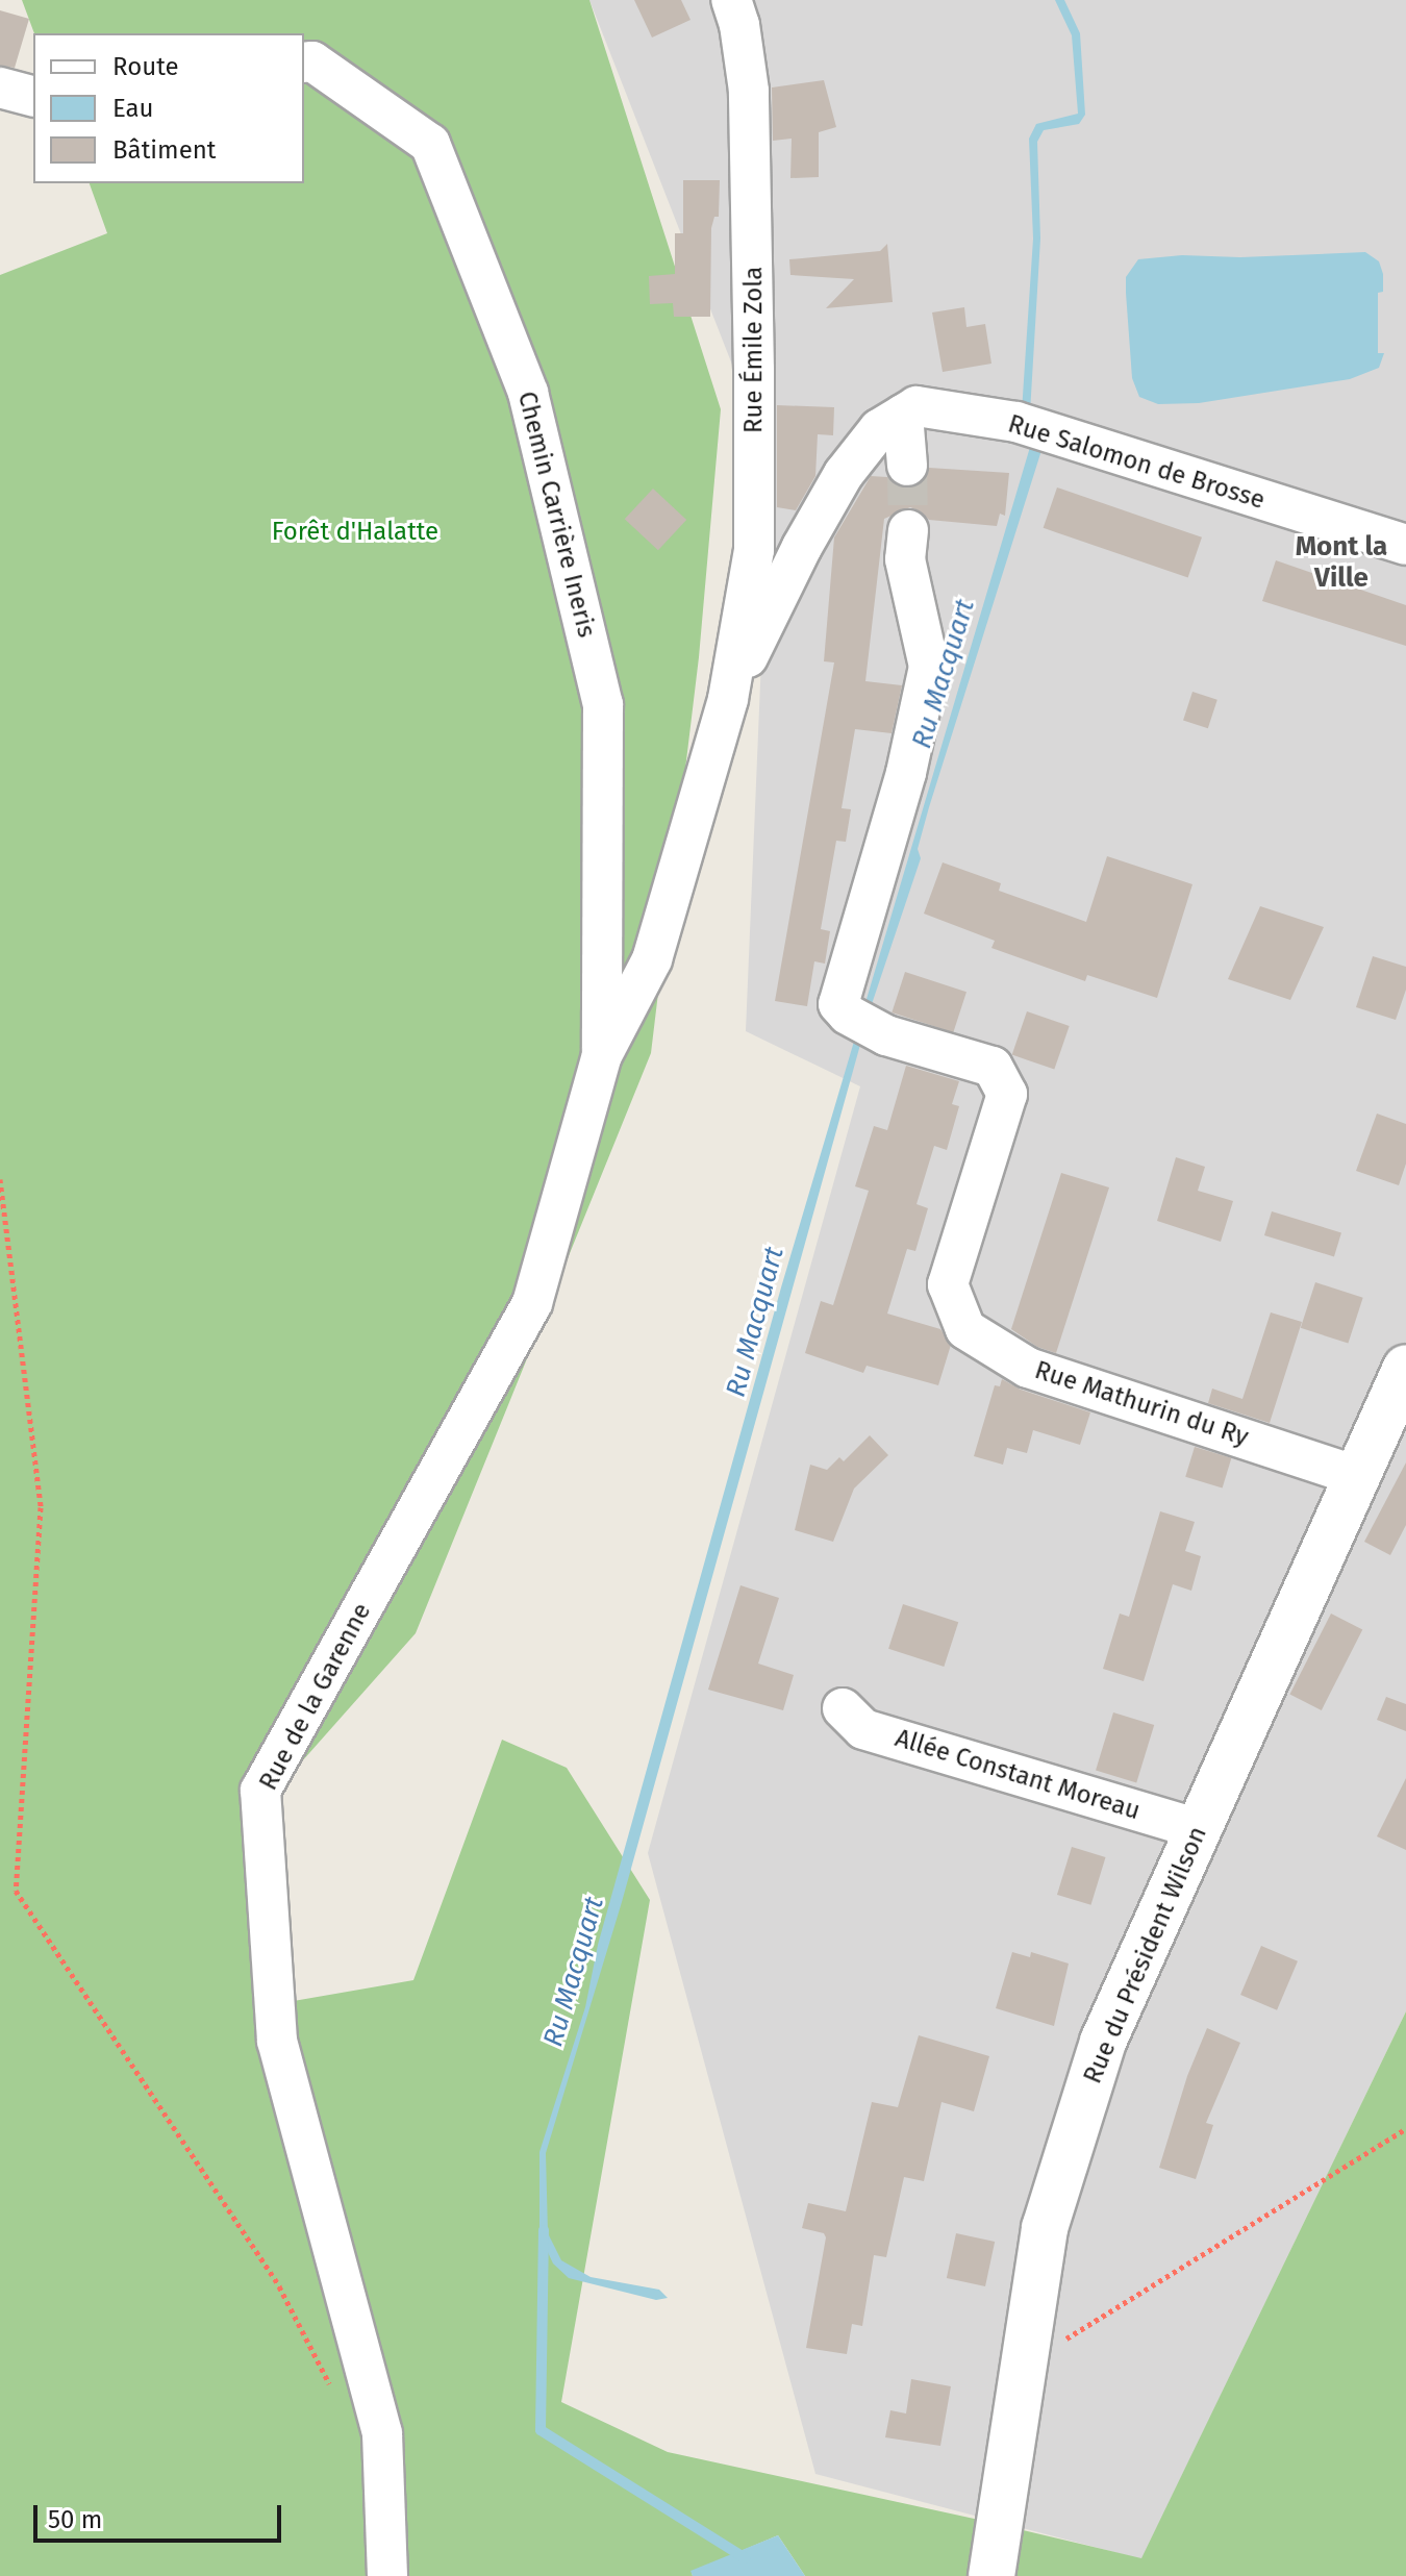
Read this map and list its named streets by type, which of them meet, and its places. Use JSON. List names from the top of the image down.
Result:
{
  "streets": {
    "street": [
      "Rue Émile Zola",
      "Rue Salomon de Brosse",
      "Chemin Carrière Ineris",
      "Rue Mathurin du Ry",
      "Rue de la Garenne",
      "Allée Constant Moreau",
      "Rue du Président Wilson"
    ]
  },
  "crossings": [
    ["Chemin Carrière Ineris", "Rue de la Garenne"],
    ["Rue Mathurin du Ry", "Rue du Président Wilson"],
    ["Allée Constant Moreau", "Rue du Président Wilson"]
  ],
  "districts": ["Mont la Ville"],
  "water": ["Ru Macquart"],
  "parks": ["Forêt d'Halatte"],
  "legend": ["Route", "Eau", "Bâtiment"],
  "scale_bar": "50 m"
}
